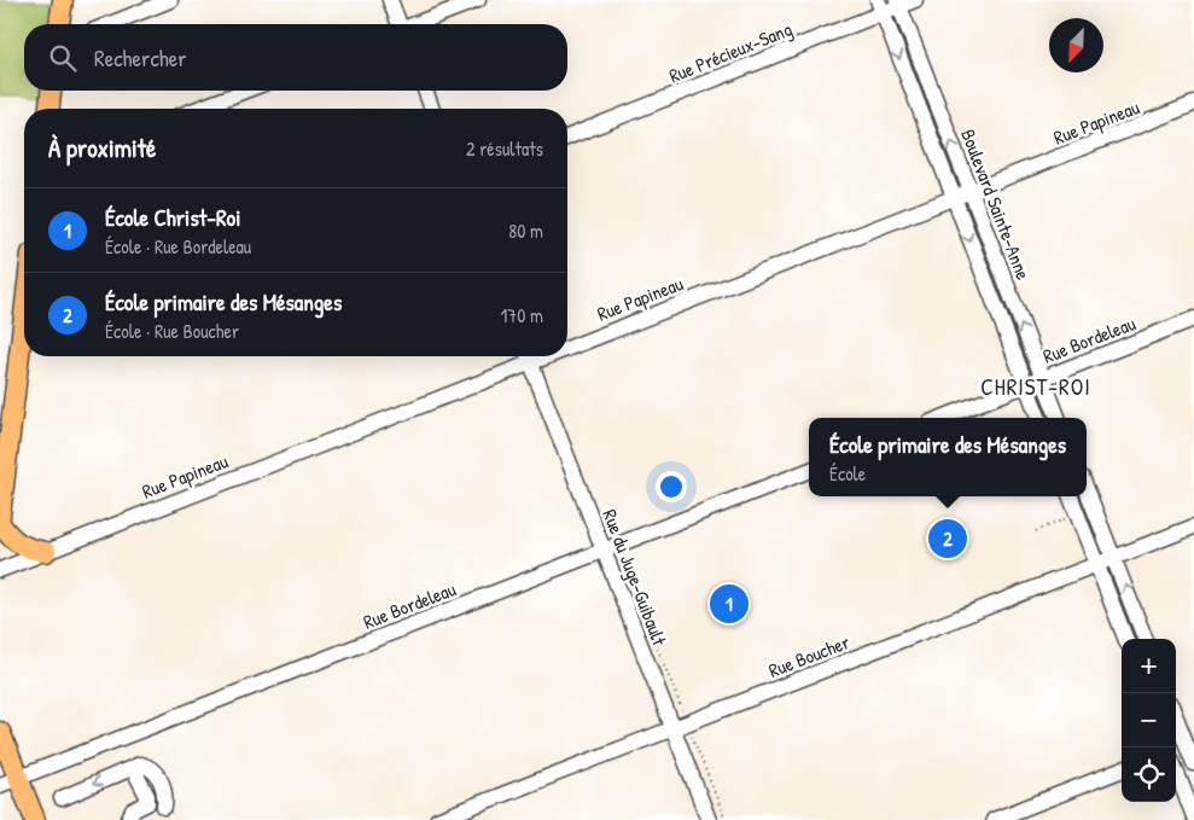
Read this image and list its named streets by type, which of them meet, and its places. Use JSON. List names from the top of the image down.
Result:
{
  "streets": {
    "street": [
      "Rue Précieux-Sang",
      "Rue Papineau",
      "Boulevard Sainte-Anne",
      "Rue Bordeleau",
      "Rue du Juge-Guibault",
      "Rue Boucher"
    ]
  },
  "crossings": [
    ["Rue Précieux-Sang", "Boulevard Sainte-Anne"],
    ["Rue Papineau", "Boulevard Sainte-Anne"],
    ["Rue Papineau", "Rue du Juge-Guibault"],
    ["Boulevard Sainte-Anne", "Rue Bordeleau"],
    ["Rue Bordeleau", "Rue du Juge-Guibault"],
    ["Rue du Juge-Guibault", "Rue Boucher"]
  ],
  "districts": ["CHRIST-ROI"],
  "north": "bottom left",
  "page": {
    "search": "Rechercher",
    "heading": ["À proximité", "2 résultats"],
    "list": [
      {
        "mark": "1",
        "name": "École Christ-Roi",
        "note": "École · Rue Bordeleau",
        "value": "80 m"
      },
      {
        "mark": "2",
        "name": "École primaire des Mésanges",
        "note": "École · Rue Boucher",
        "value": "170 m"
      }
    ],
    "popup": ["École primaire des Mésanges", "École"],
    "pins": ["2", "1"],
    "map_buttons": ["+", "−"]
  }
}
